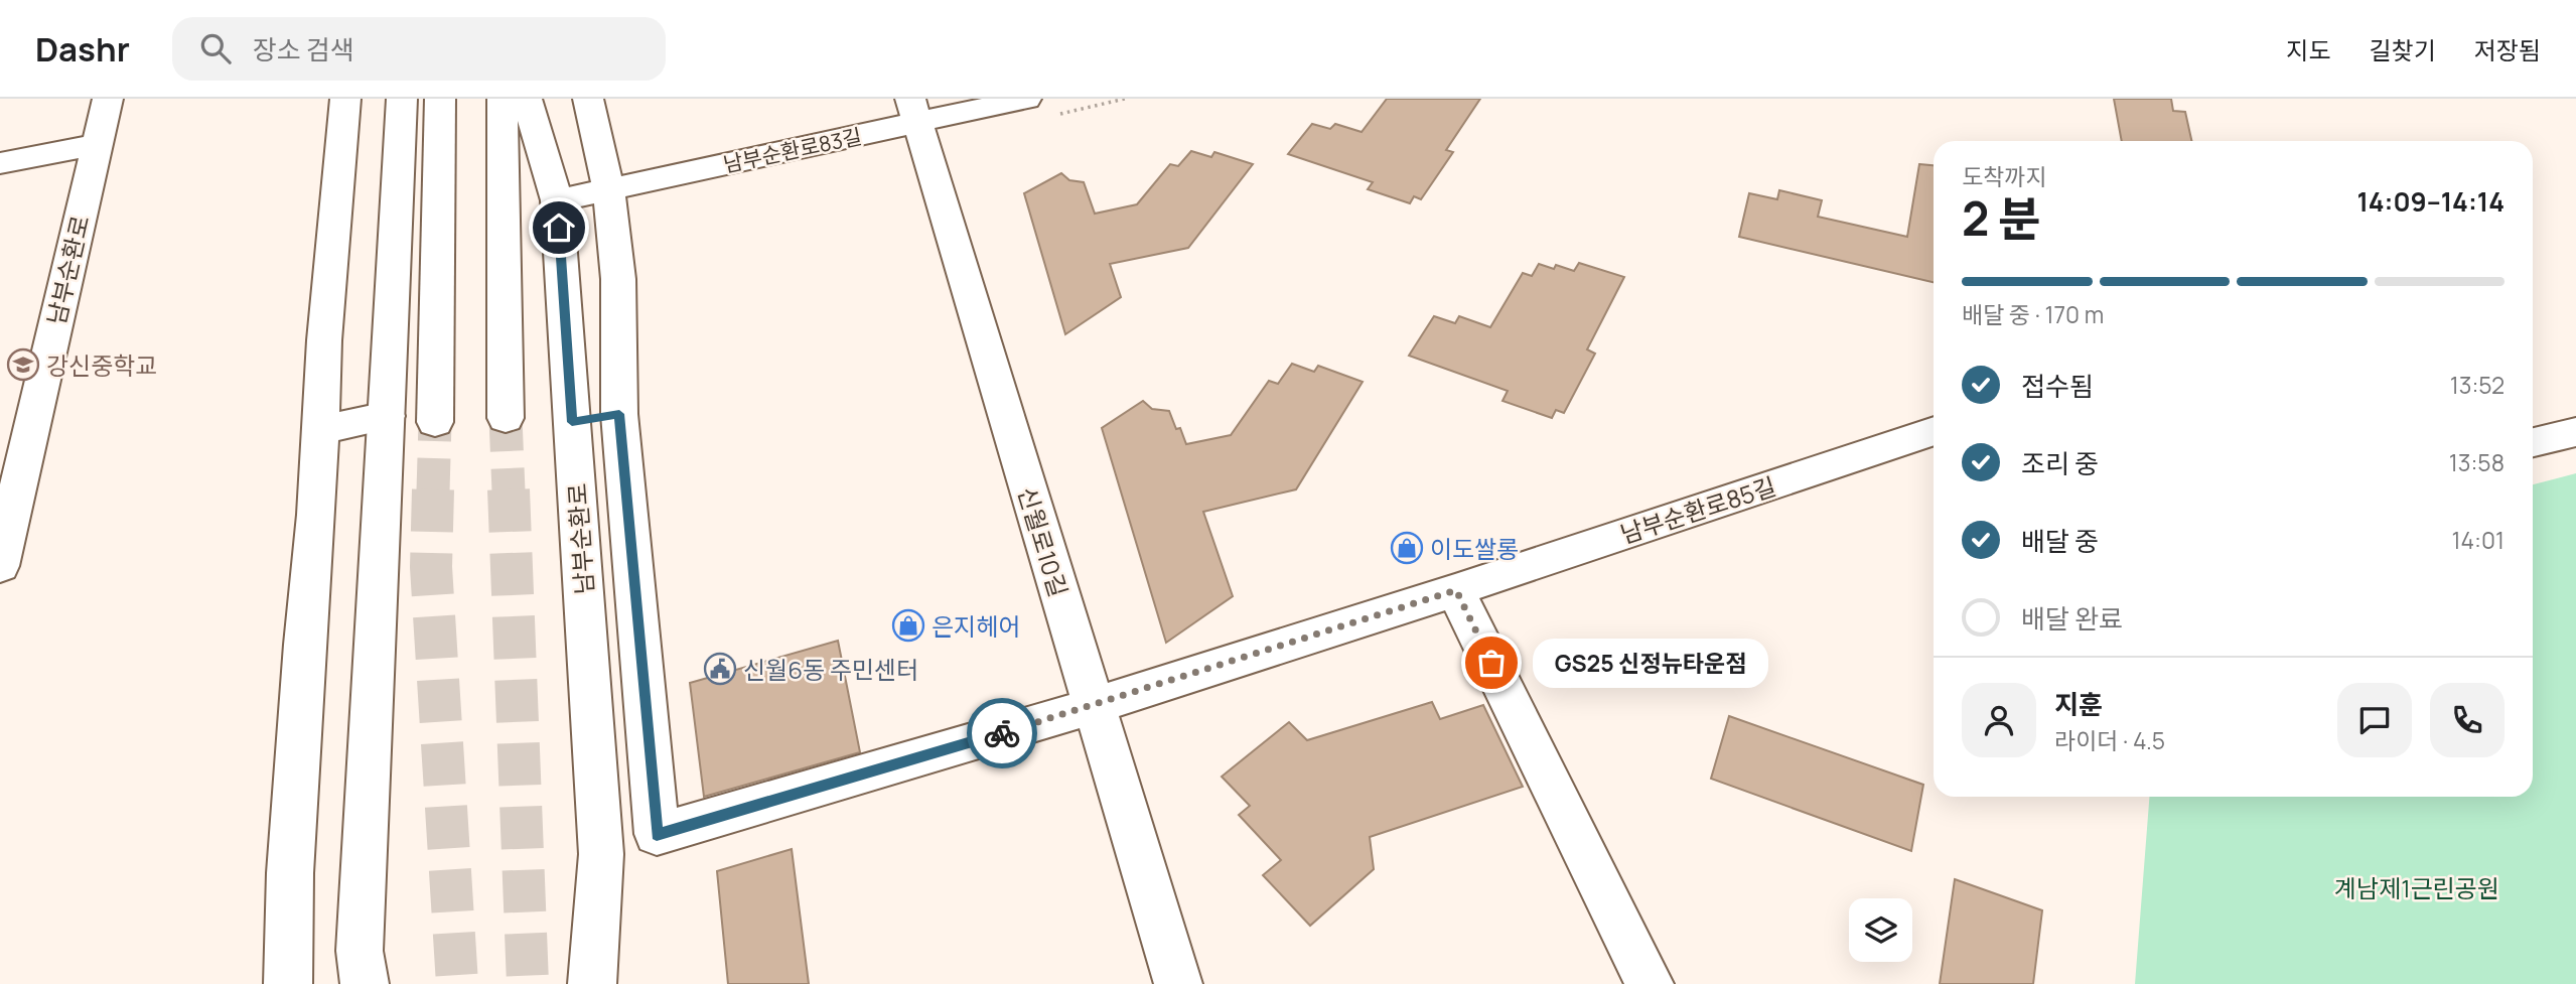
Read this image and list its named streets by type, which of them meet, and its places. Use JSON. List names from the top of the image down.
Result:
{
  "streets": {
    "street": [
      "남부순환로83길",
      "남부순환로",
      "남부순환로85길",
      "신월로10길"
    ]
  },
  "crossings": [
    ["남부순환로83길", "남부순환로"],
    ["남부순환로83길", "신월로10길"],
    ["남부순환로", "남부순환로85길"],
    ["남부순환로85길", "신월로10길"]
  ],
  "parks": ["계남제1근린공원"],
  "places": {
    "school or university": ["강신중학교"],
    "shop": ["이도쌀롱", "은지헤어"],
    "other": ["GS25 신정뉴타운점"],
    "public building": ["신월6동 주민센터"]
  },
  "page": {
    "header": "Dashr",
    "search": "장소 검색",
    "nav": ["지도", "길찾기", "저장됨"],
    "heading": ["2 분", "도착까지", "14:09–14:14"],
    "panel": ["지훈", "라이더 · 4.5"],
    "bar": "배달 중 · 170 m",
    "list": [
      ["접수됨", "13:52"],
      ["조리 중", "13:58"],
      ["배달 중", "14:01"],
      "배달 완료"
    ],
    "bubble": "GS25 신정뉴타운점"
  }
}
